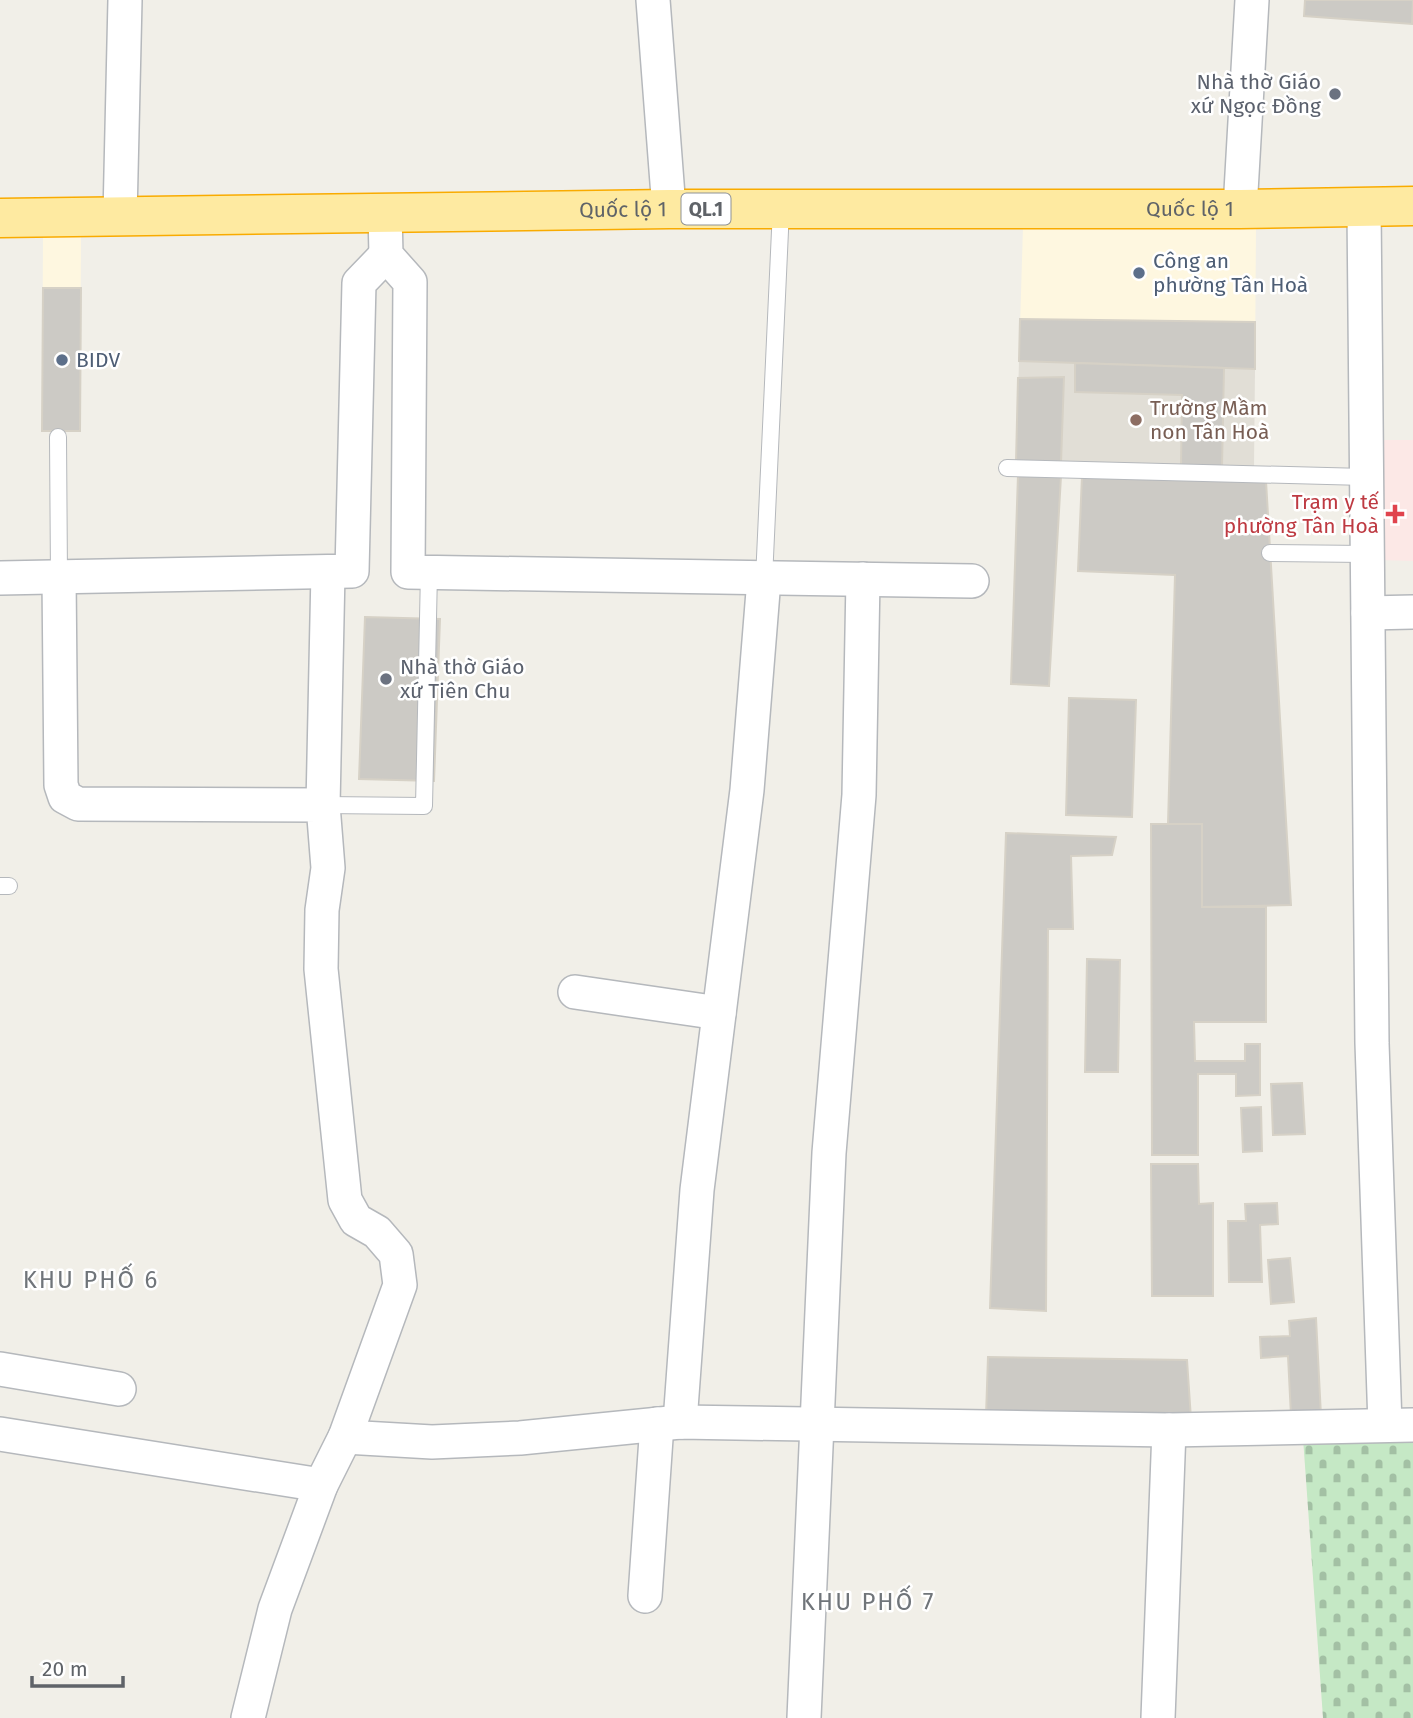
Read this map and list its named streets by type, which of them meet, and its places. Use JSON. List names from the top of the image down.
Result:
{
  "streets": {
    "highway": ["Quốc lộ 1", "QL.1"]
  },
  "districts": ["KHU PHỐ 6", "KHU PHỐ 7"],
  "places": {
    "other": [
      "Nhà thờ Giáo xứ Ngọc Đồng",
      "Công an phường Tân Hoà",
      "BIDV",
      "Trường Mầm non Tân Hoà",
      "Nhà thờ Giáo xứ Tiên Chu"
    ],
    "health": ["Trạm y tế phường Tân Hoà"]
  },
  "scale_bar": "20 m"
}
